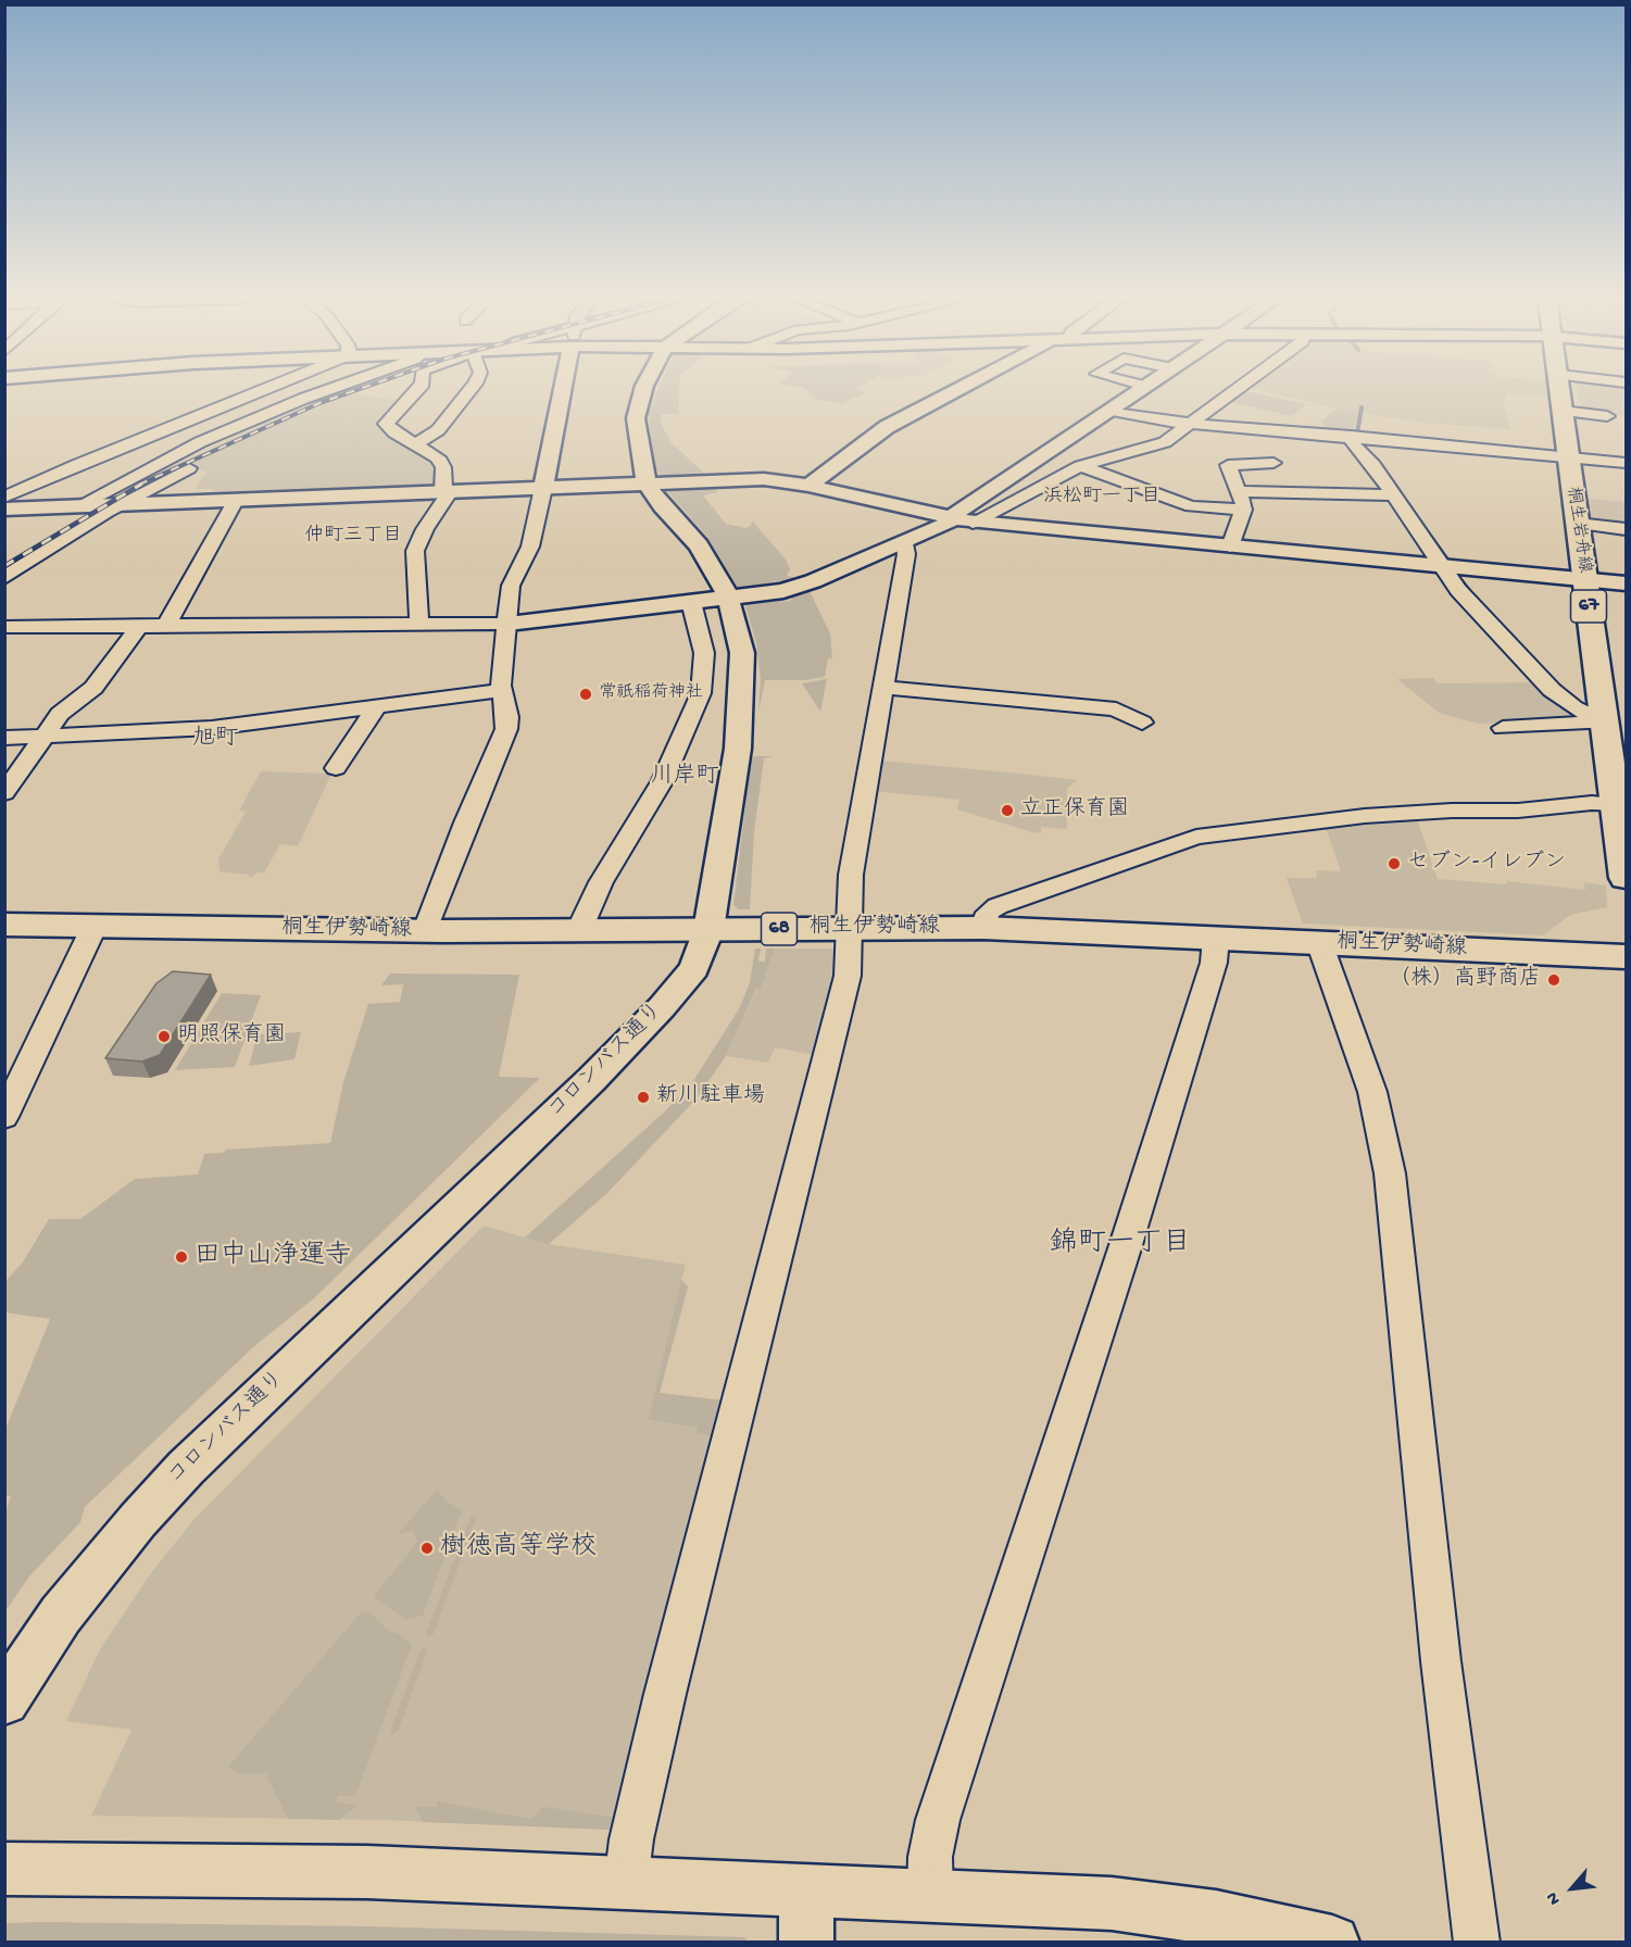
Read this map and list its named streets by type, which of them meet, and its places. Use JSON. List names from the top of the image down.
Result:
{
  "streets": {
    "main road": [
      "桐生岩舟線",
      "67",
      "桐生伊勢崎線",
      "68"
    ],
    "street": ["コロンバス通り"]
  },
  "crossings": [
    ["桐生伊勢崎線", "コロンバス通り"]
  ],
  "districts": [
    "浜松町一丁目",
    "仲町三丁目",
    "旭町",
    "川岸町",
    "錦町一丁目"
  ],
  "places": [
    "常祇稲荷神社",
    "立正保育園",
    "セブン-イレブン",
    "（株）高野商店",
    "明照保育園",
    "新川駐車場",
    "田中山浄運寺",
    "樹徳高等学校"
  ],
  "north": "bottom left"
}
